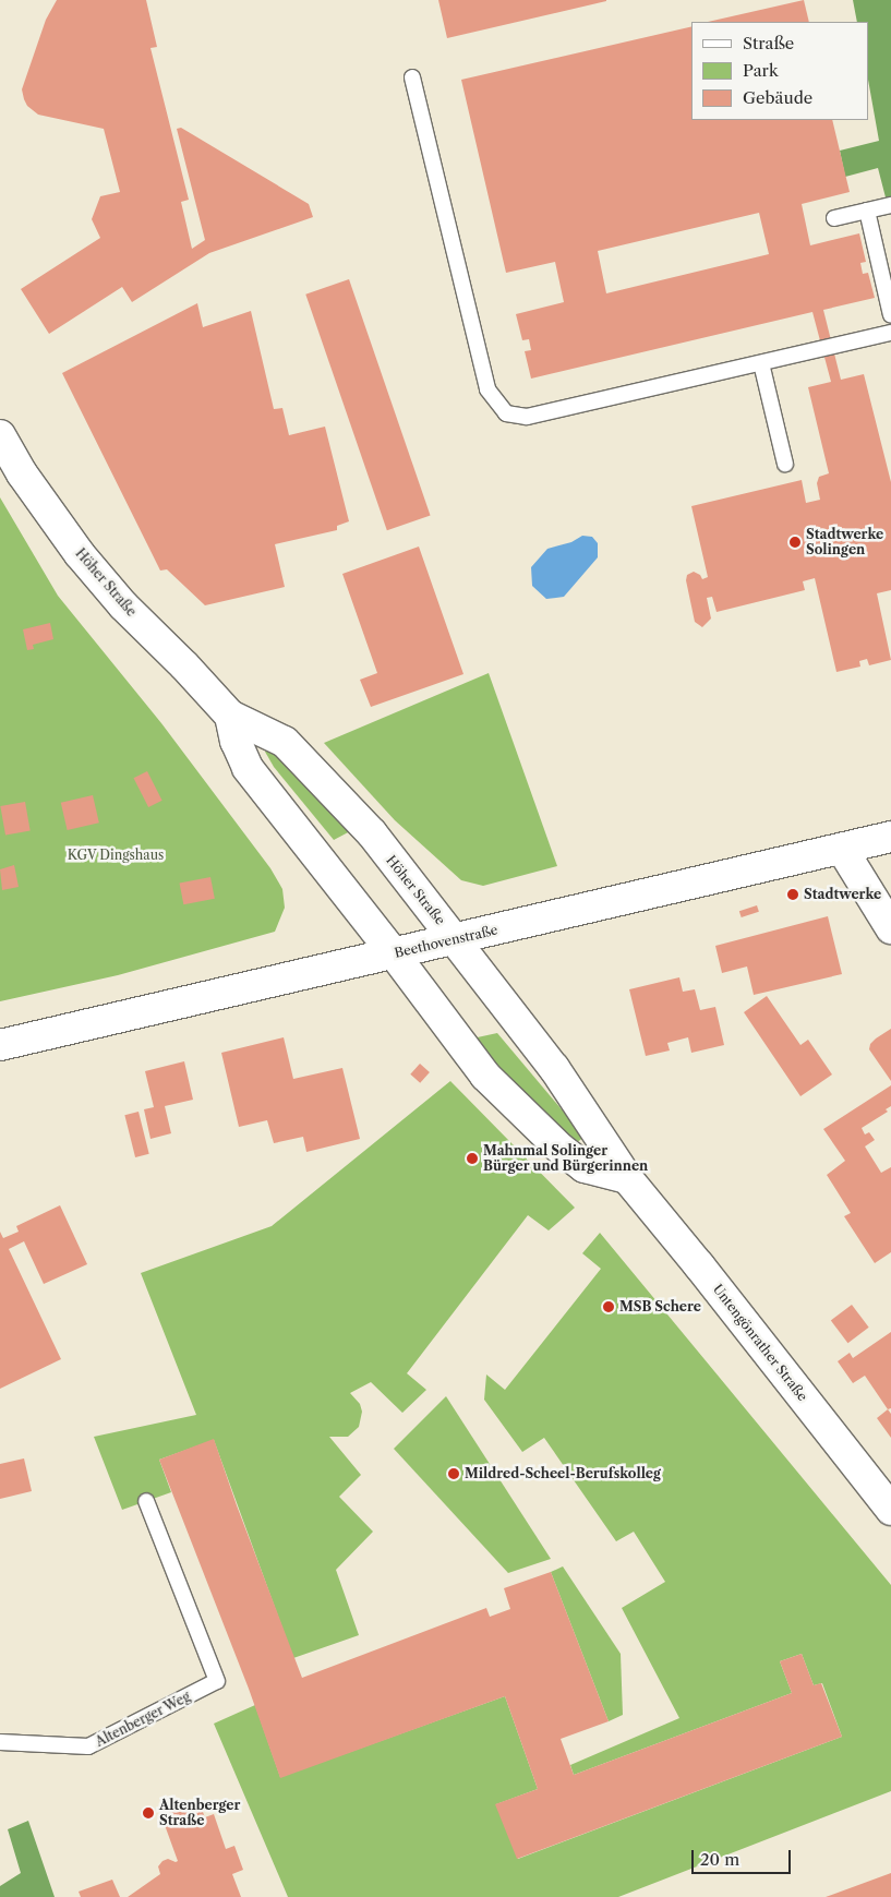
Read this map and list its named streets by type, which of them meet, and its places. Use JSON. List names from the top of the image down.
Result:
{
  "streets": {
    "street": ["Höher Straße", "Beethovenstraße", "Untengönrather Straße"],
    "lane": ["Altenberger Weg"]
  },
  "crossings": [
    ["Höher Straße", "Beethovenstraße"],
    ["Höher Straße", "Untengönrather Straße"],
    ["Beethovenstraße", "Untengönrather Straße"]
  ],
  "parks": ["KGV Dingshaus"],
  "places": [
    "Stadtwerke Solingen",
    "Stadtwerke",
    "Mahnmal Solinger Bürger und Bürgerinnen",
    "MSB Schere",
    "Mildred-Scheel-Berufskolleg",
    "Altenberger Straße"
  ],
  "legend": ["Straße", "Park", "Gebäude"],
  "scale_bar": "20 m"
}
